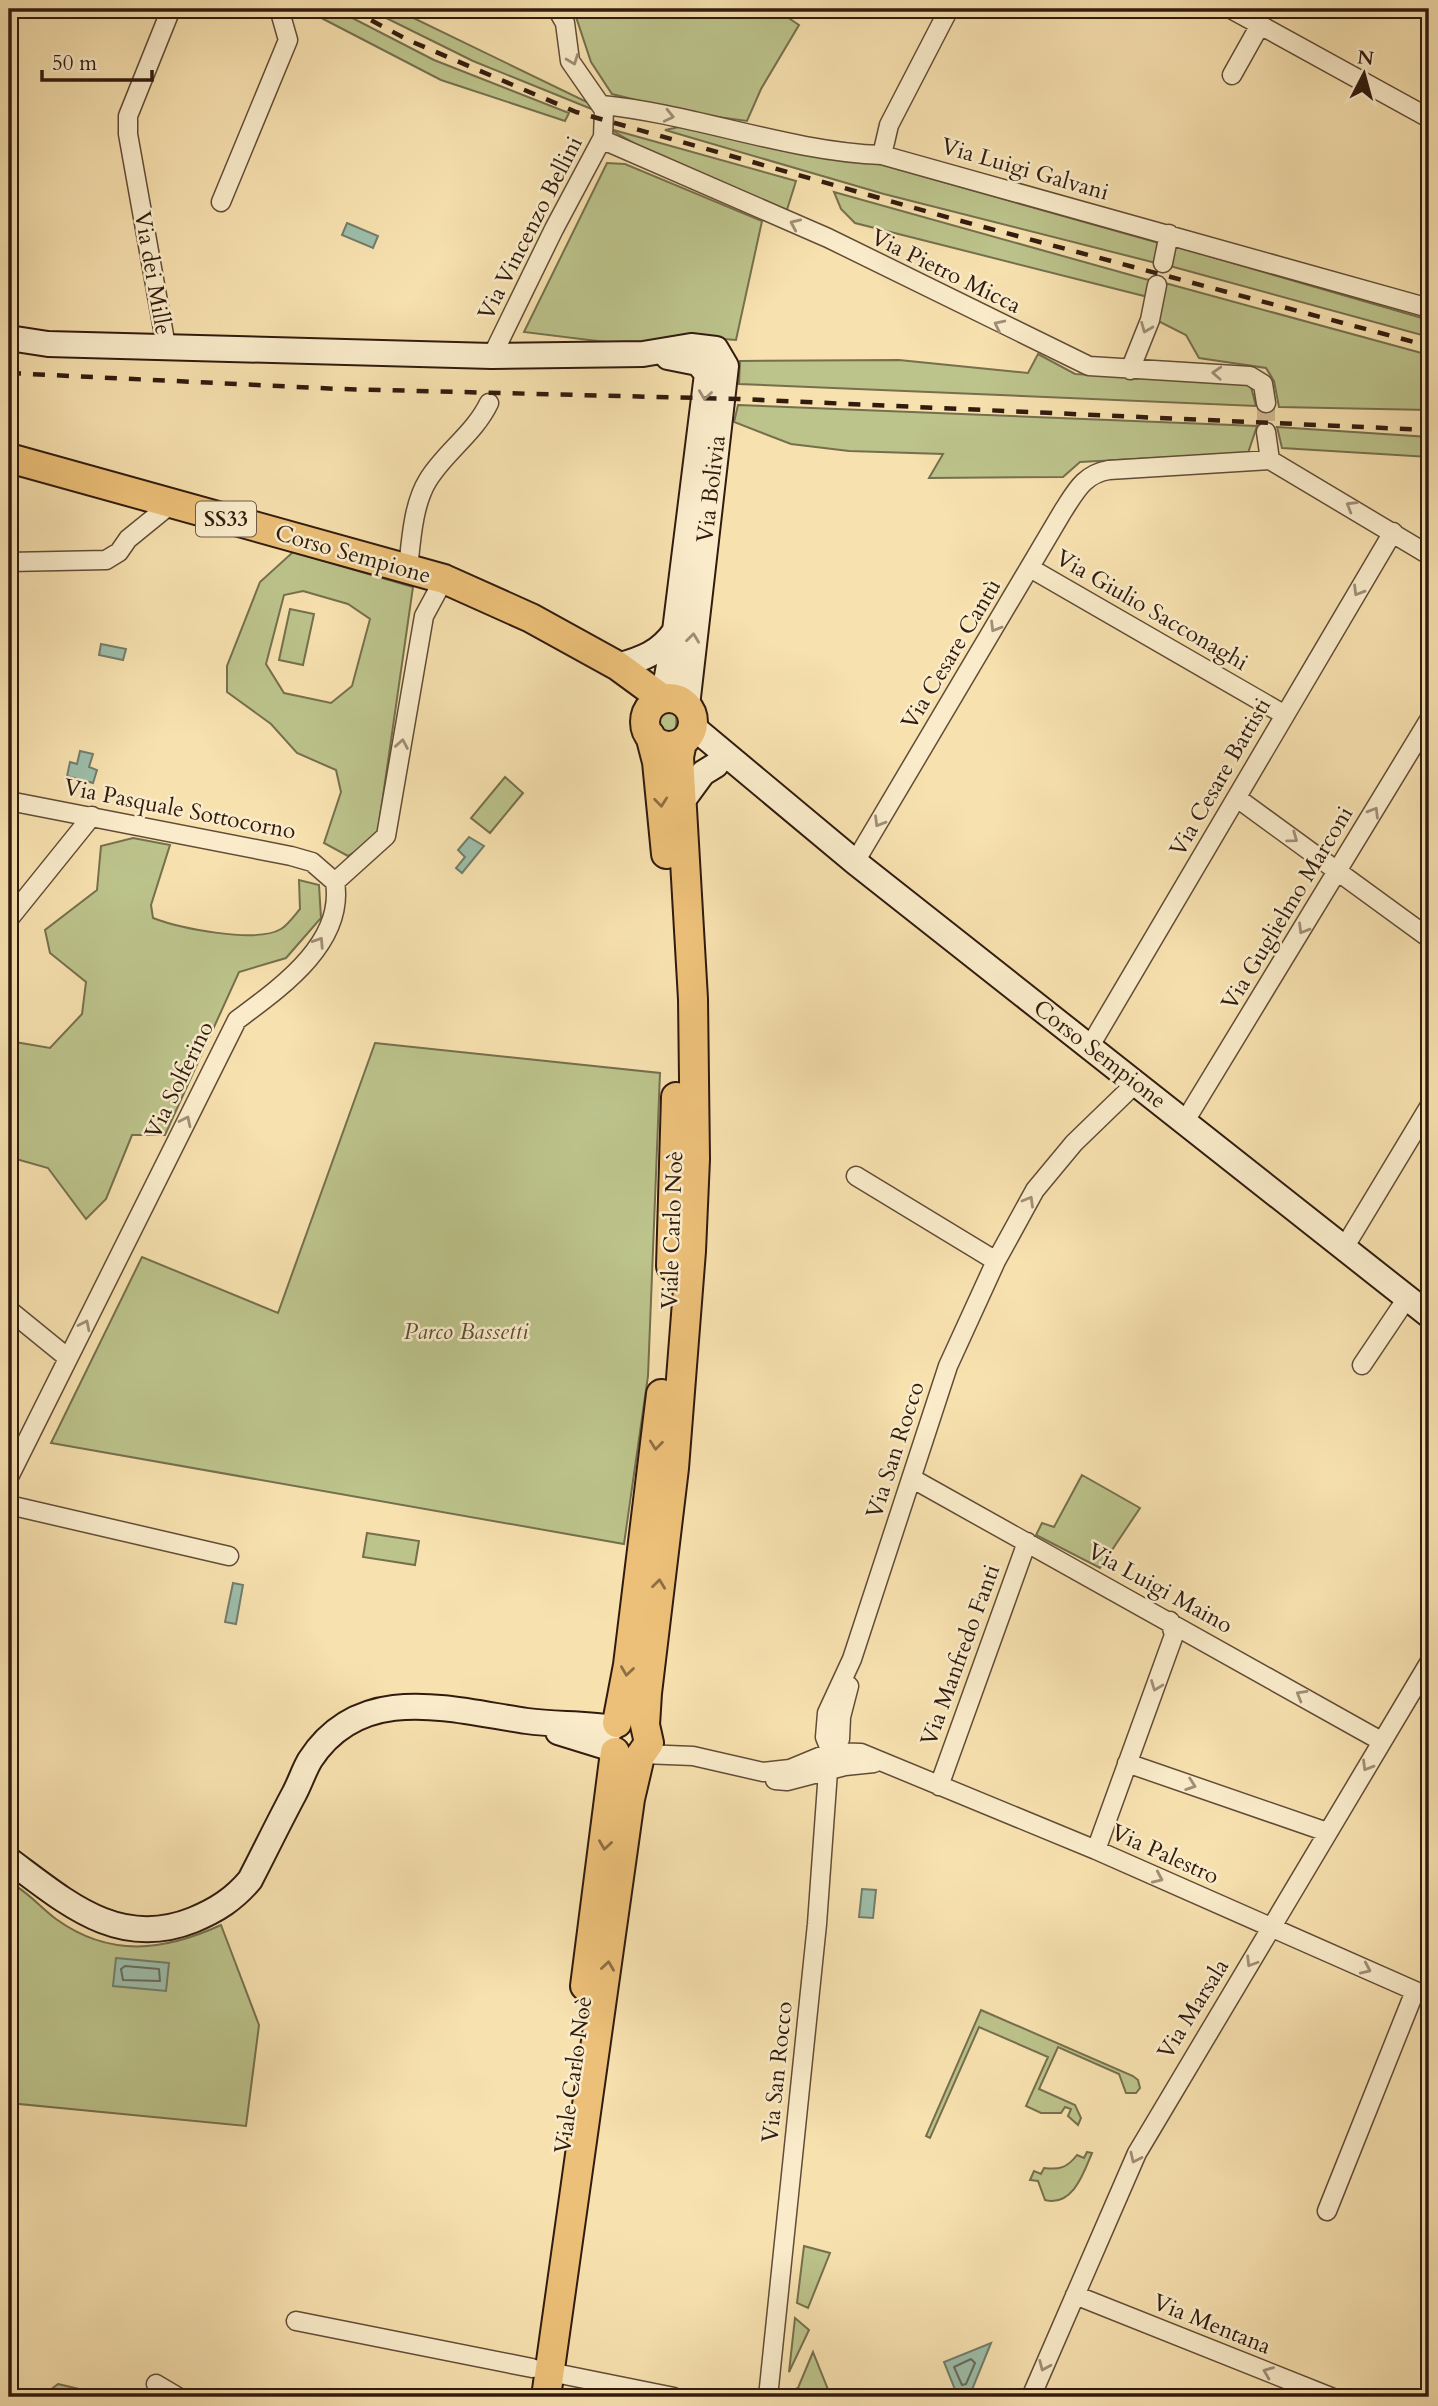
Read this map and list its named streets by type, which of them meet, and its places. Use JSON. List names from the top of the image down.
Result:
{
  "streets": {
    "main road": ["SS33", "Corso Sempione", "Viale Carlo Noè"],
    "street": [
      "Via Luigi Galvani",
      "Via Vincenzo Bellini",
      "Via Pietro Micca",
      "Via dei Mille",
      "Via Bolivia",
      "Via Giulio Sacconaghi",
      "Via Cesare Cantù",
      "Via Cesare Battisti",
      "Via Pasquale Sottocorno",
      "Via Guglielmo Marconi",
      "Via Solferino",
      "Via San Rocco",
      "Via Luigi Maino",
      "Via Manfredo Fanti",
      "Via Palestro",
      "Via Marsala",
      "Via Mentana"
    ]
  },
  "crossings": [
    ["Via Luigi Galvani", "Via Vincenzo Bellini"],
    ["Via Vincenzo Bellini", "Via Pietro Micca"],
    ["Via Vincenzo Bellini", "Via dei Mille"],
    ["Via Vincenzo Bellini", "Via Bolivia"],
    ["Via dei Mille", "Via Bolivia"],
    ["Via Bolivia", "Corso Sempione"],
    ["Via Bolivia", "Viale Carlo Noè"],
    ["Corso Sempione", "Via Cesare Cantù"],
    ["Corso Sempione", "Via Cesare Battisti"],
    ["Corso Sempione", "Via Guglielmo Marconi"],
    ["Corso Sempione", "Viale Carlo Noè"],
    ["Corso Sempione", "Via San Rocco"],
    ["Via Giulio Sacconaghi", "Via Cesare Cantù"],
    ["Via Giulio Sacconaghi", "Via Cesare Battisti"],
    ["Via Pasquale Sottocorno", "Via Solferino"],
    ["Viale Carlo Noè", "Via Palestro"],
    ["Via San Rocco", "Via Luigi Maino"],
    ["Via San Rocco", "Via Palestro"],
    ["Via Luigi Maino", "Via Manfredo Fanti"],
    ["Via Luigi Maino", "Via Marsala"],
    ["Via Manfredo Fanti", "Via Palestro"],
    ["Via Palestro", "Via Marsala"],
    ["Via Marsala", "Via Mentana"]
  ],
  "one_way": [
    "Via Pietro Micca",
    "Via Cesare Cantù",
    "Via Cesare Battisti",
    "Via Solferino",
    "Via Marsala",
    "Via Mentana"
  ],
  "parks": ["Parco Bassetti"],
  "scale_bar": "50 m",
  "north": "top"
}
